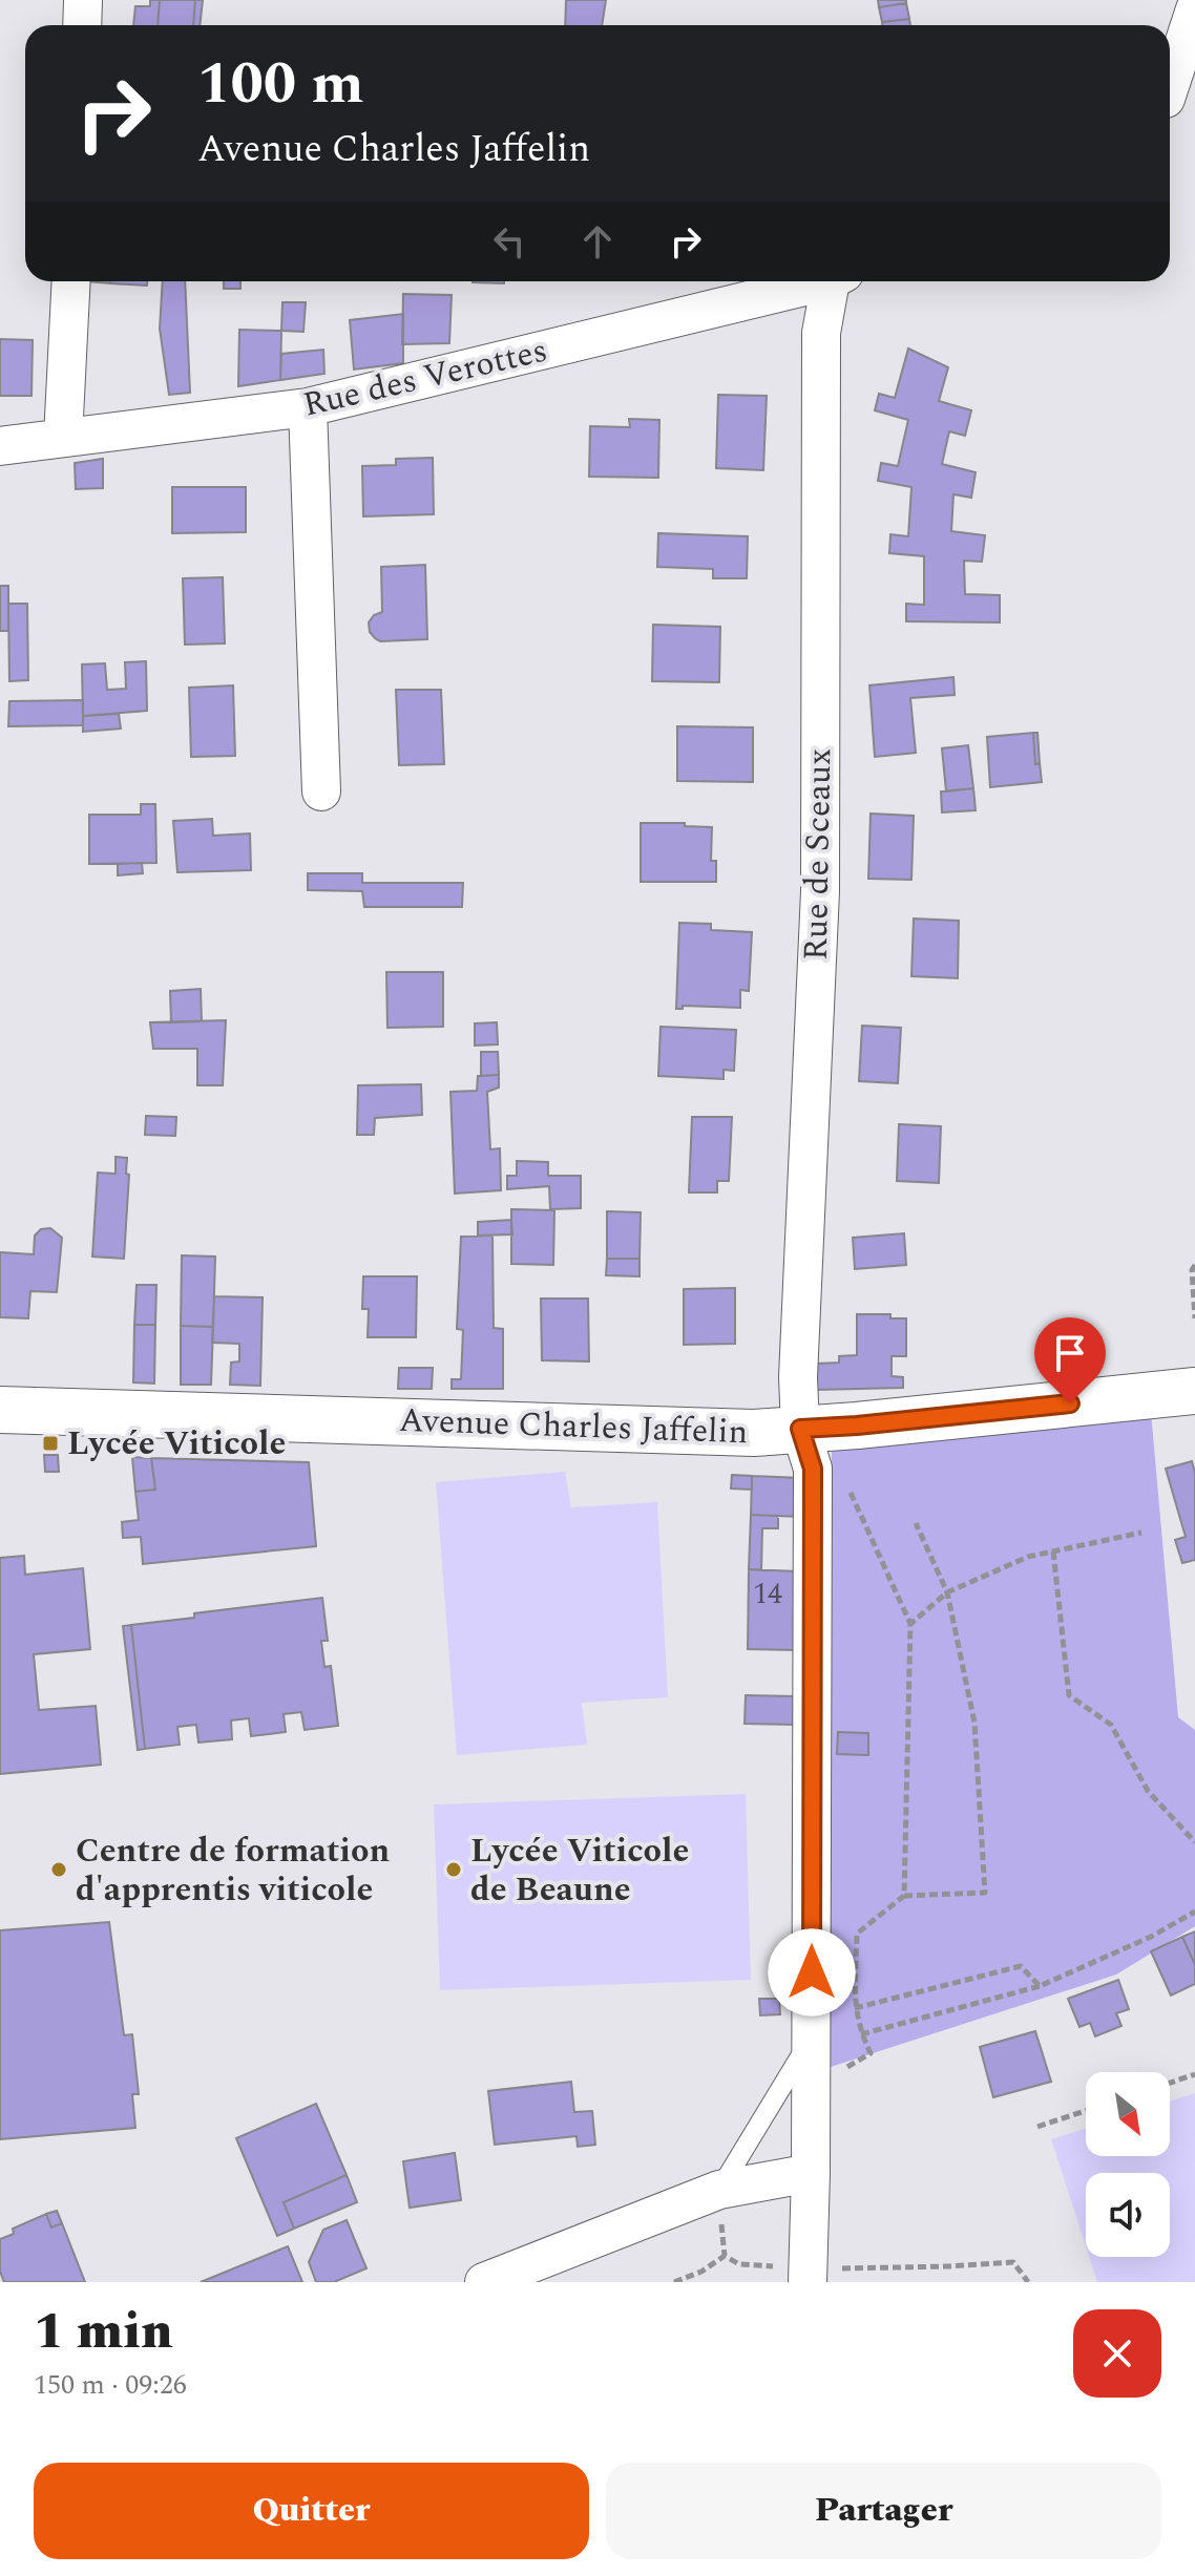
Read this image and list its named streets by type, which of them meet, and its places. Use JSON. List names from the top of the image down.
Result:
{
  "streets": {
    "main road": ["Avenue Charles Jaffelin"],
    "street": ["Rue des Verottes", "Rue de Sceaux"]
  },
  "crossings": [
    ["Rue de Sceaux", "Avenue Charles Jaffelin"]
  ],
  "places": {
    "transit": ["Lycée Viticole"],
    "other": ["Centre de formation d'apprentis viticole", "Lycée Viticole de Beaune"]
  },
  "house_numbers": ["14"],
  "north": "bottom right",
  "page": {
    "turn": ["100 m", "Avenue Charles Jaffelin"],
    "heading": ["1 min", "150 m · 09:26"],
    "buttons": ["Quitter", "Partager"]
  }
}
